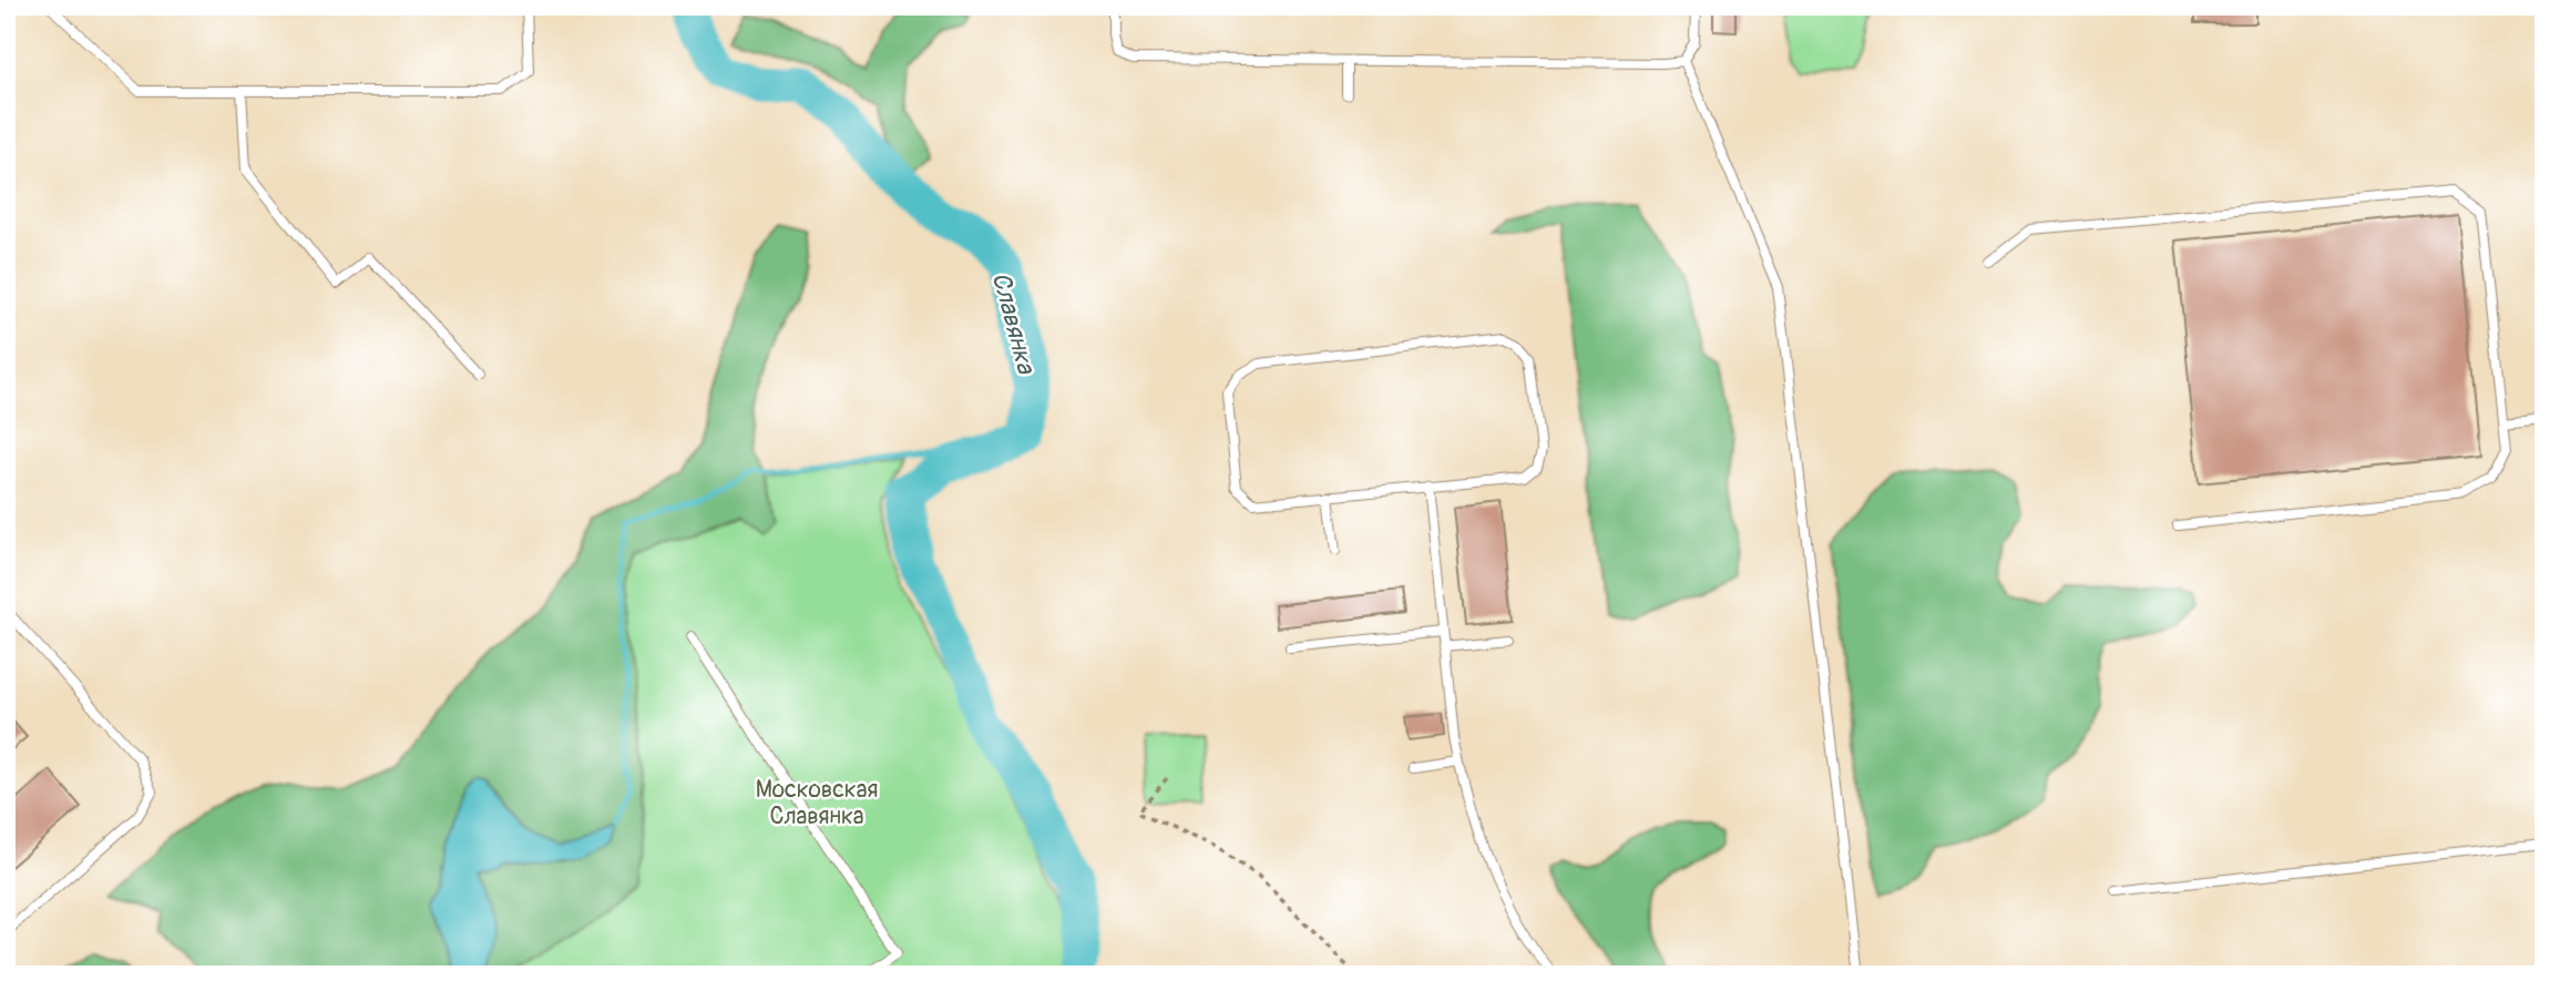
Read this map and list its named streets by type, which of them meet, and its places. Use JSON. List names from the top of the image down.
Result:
{
  "water": ["Славянка"],
  "parks": ["Московская Славянка"]
}
